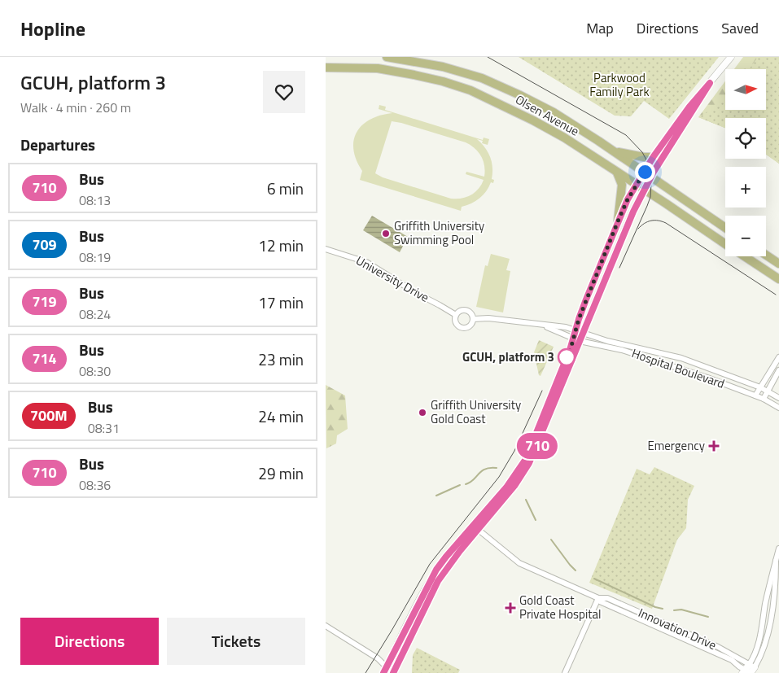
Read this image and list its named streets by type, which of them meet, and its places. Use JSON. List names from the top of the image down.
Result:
{
  "streets": {
    "main road": ["Olsen Avenue"],
    "street": ["University Drive", "Hospital Boulevard", "Innovation Drive"]
  },
  "parks": ["Parkwood Family Park"],
  "places": {
    "other": ["Griffith University Swimming Pool", "GCUH, platform 3", "Griffith University Gold Coast"],
    "health": ["Emergency", "Gold Coast Private Hospital"]
  },
  "lines": ["bus line 710"],
  "north": "right",
  "page": {
    "header": "Hopline",
    "nav": ["Map", "Directions", "Saved"],
    "heading": [
      ["GCUH, platform 3", "Walk · 4 min · 260 m"],
      "Departures"
    ],
    "on_map": "710",
    "map_buttons": ["+", "−"],
    "list": [
      {
        "mark": "710",
        "name": "Bus",
        "note": "08:13",
        "value": "6 min"
      },
      {
        "mark": "709",
        "name": "Bus",
        "note": "08:19",
        "value": "12 min"
      },
      {
        "mark": "719",
        "name": "Bus",
        "note": "08:24",
        "value": "17 min"
      },
      {
        "mark": "714",
        "name": "Bus",
        "note": "08:30",
        "value": "23 min"
      },
      {
        "mark": "700M",
        "name": "Bus",
        "note": "08:31",
        "value": "24 min"
      },
      {
        "mark": "710",
        "name": "Bus",
        "note": "08:36",
        "value": "29 min"
      }
    ],
    "buttons": ["Directions", "Tickets"]
  }
}
